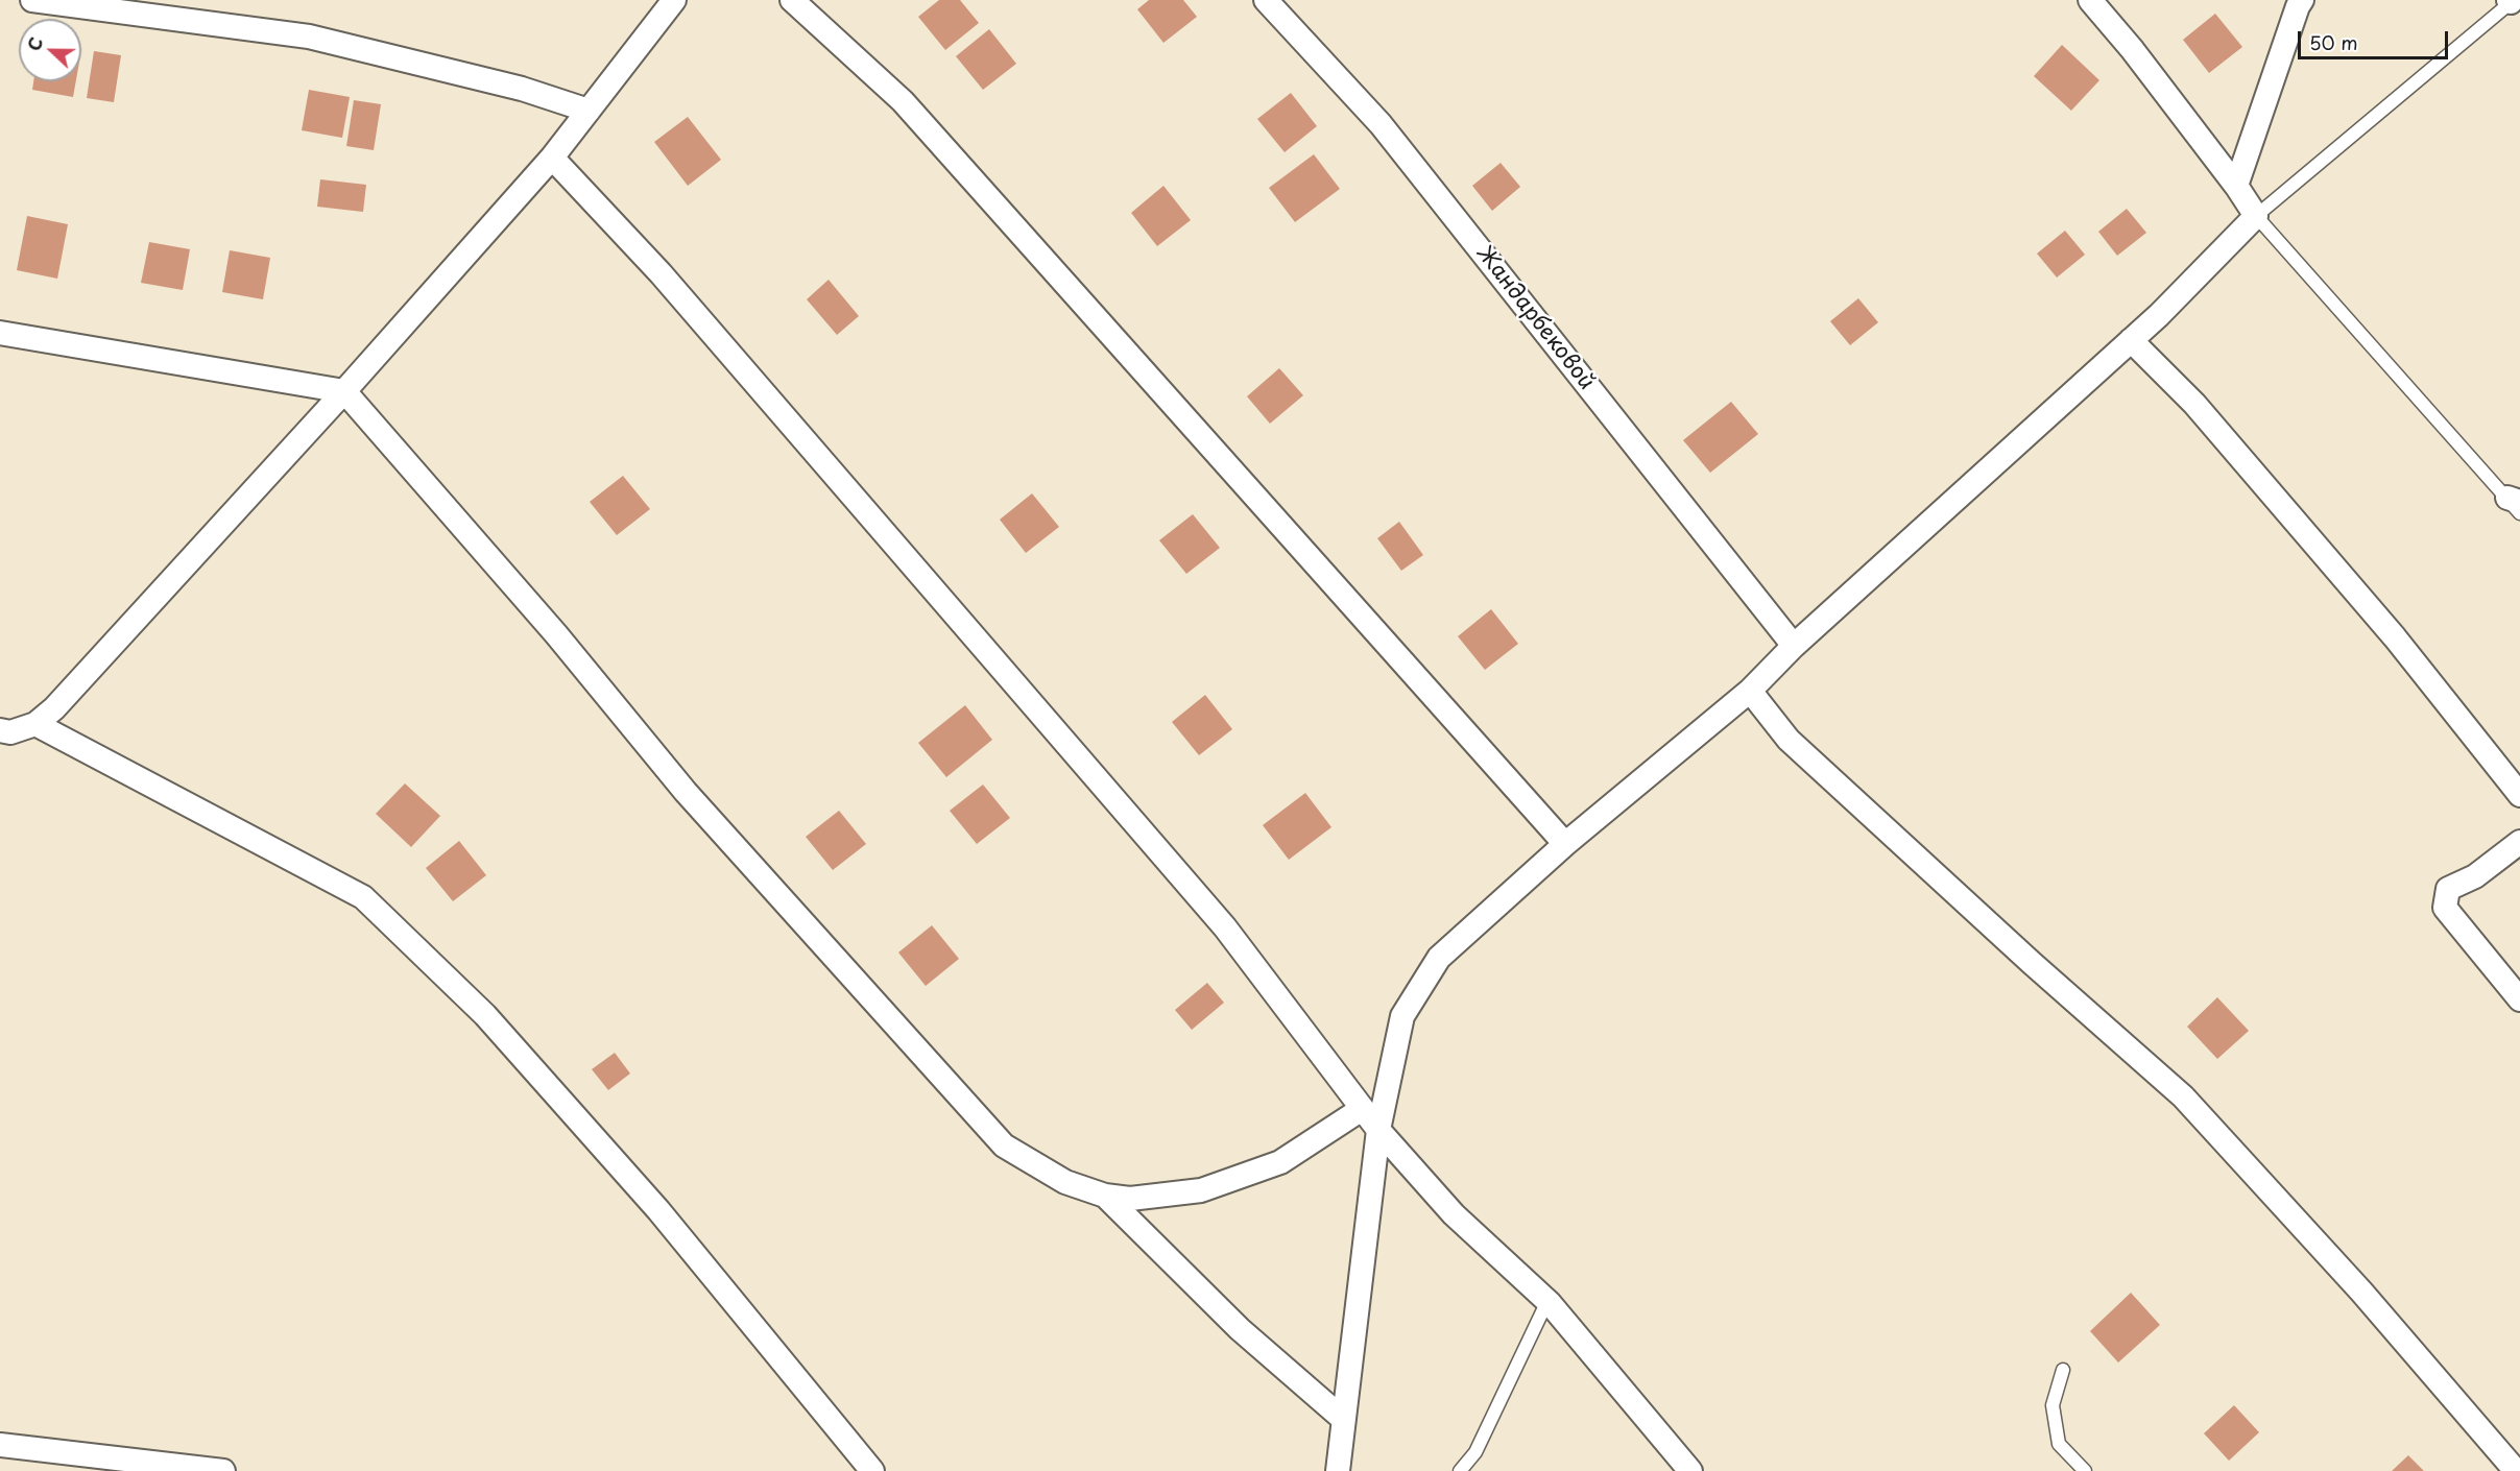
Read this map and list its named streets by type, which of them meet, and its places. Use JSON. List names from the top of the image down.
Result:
{
  "streets": {
    "street": ["Жандарбековой"]
  },
  "scale_bar": "50 m",
  "north": "left"
}
